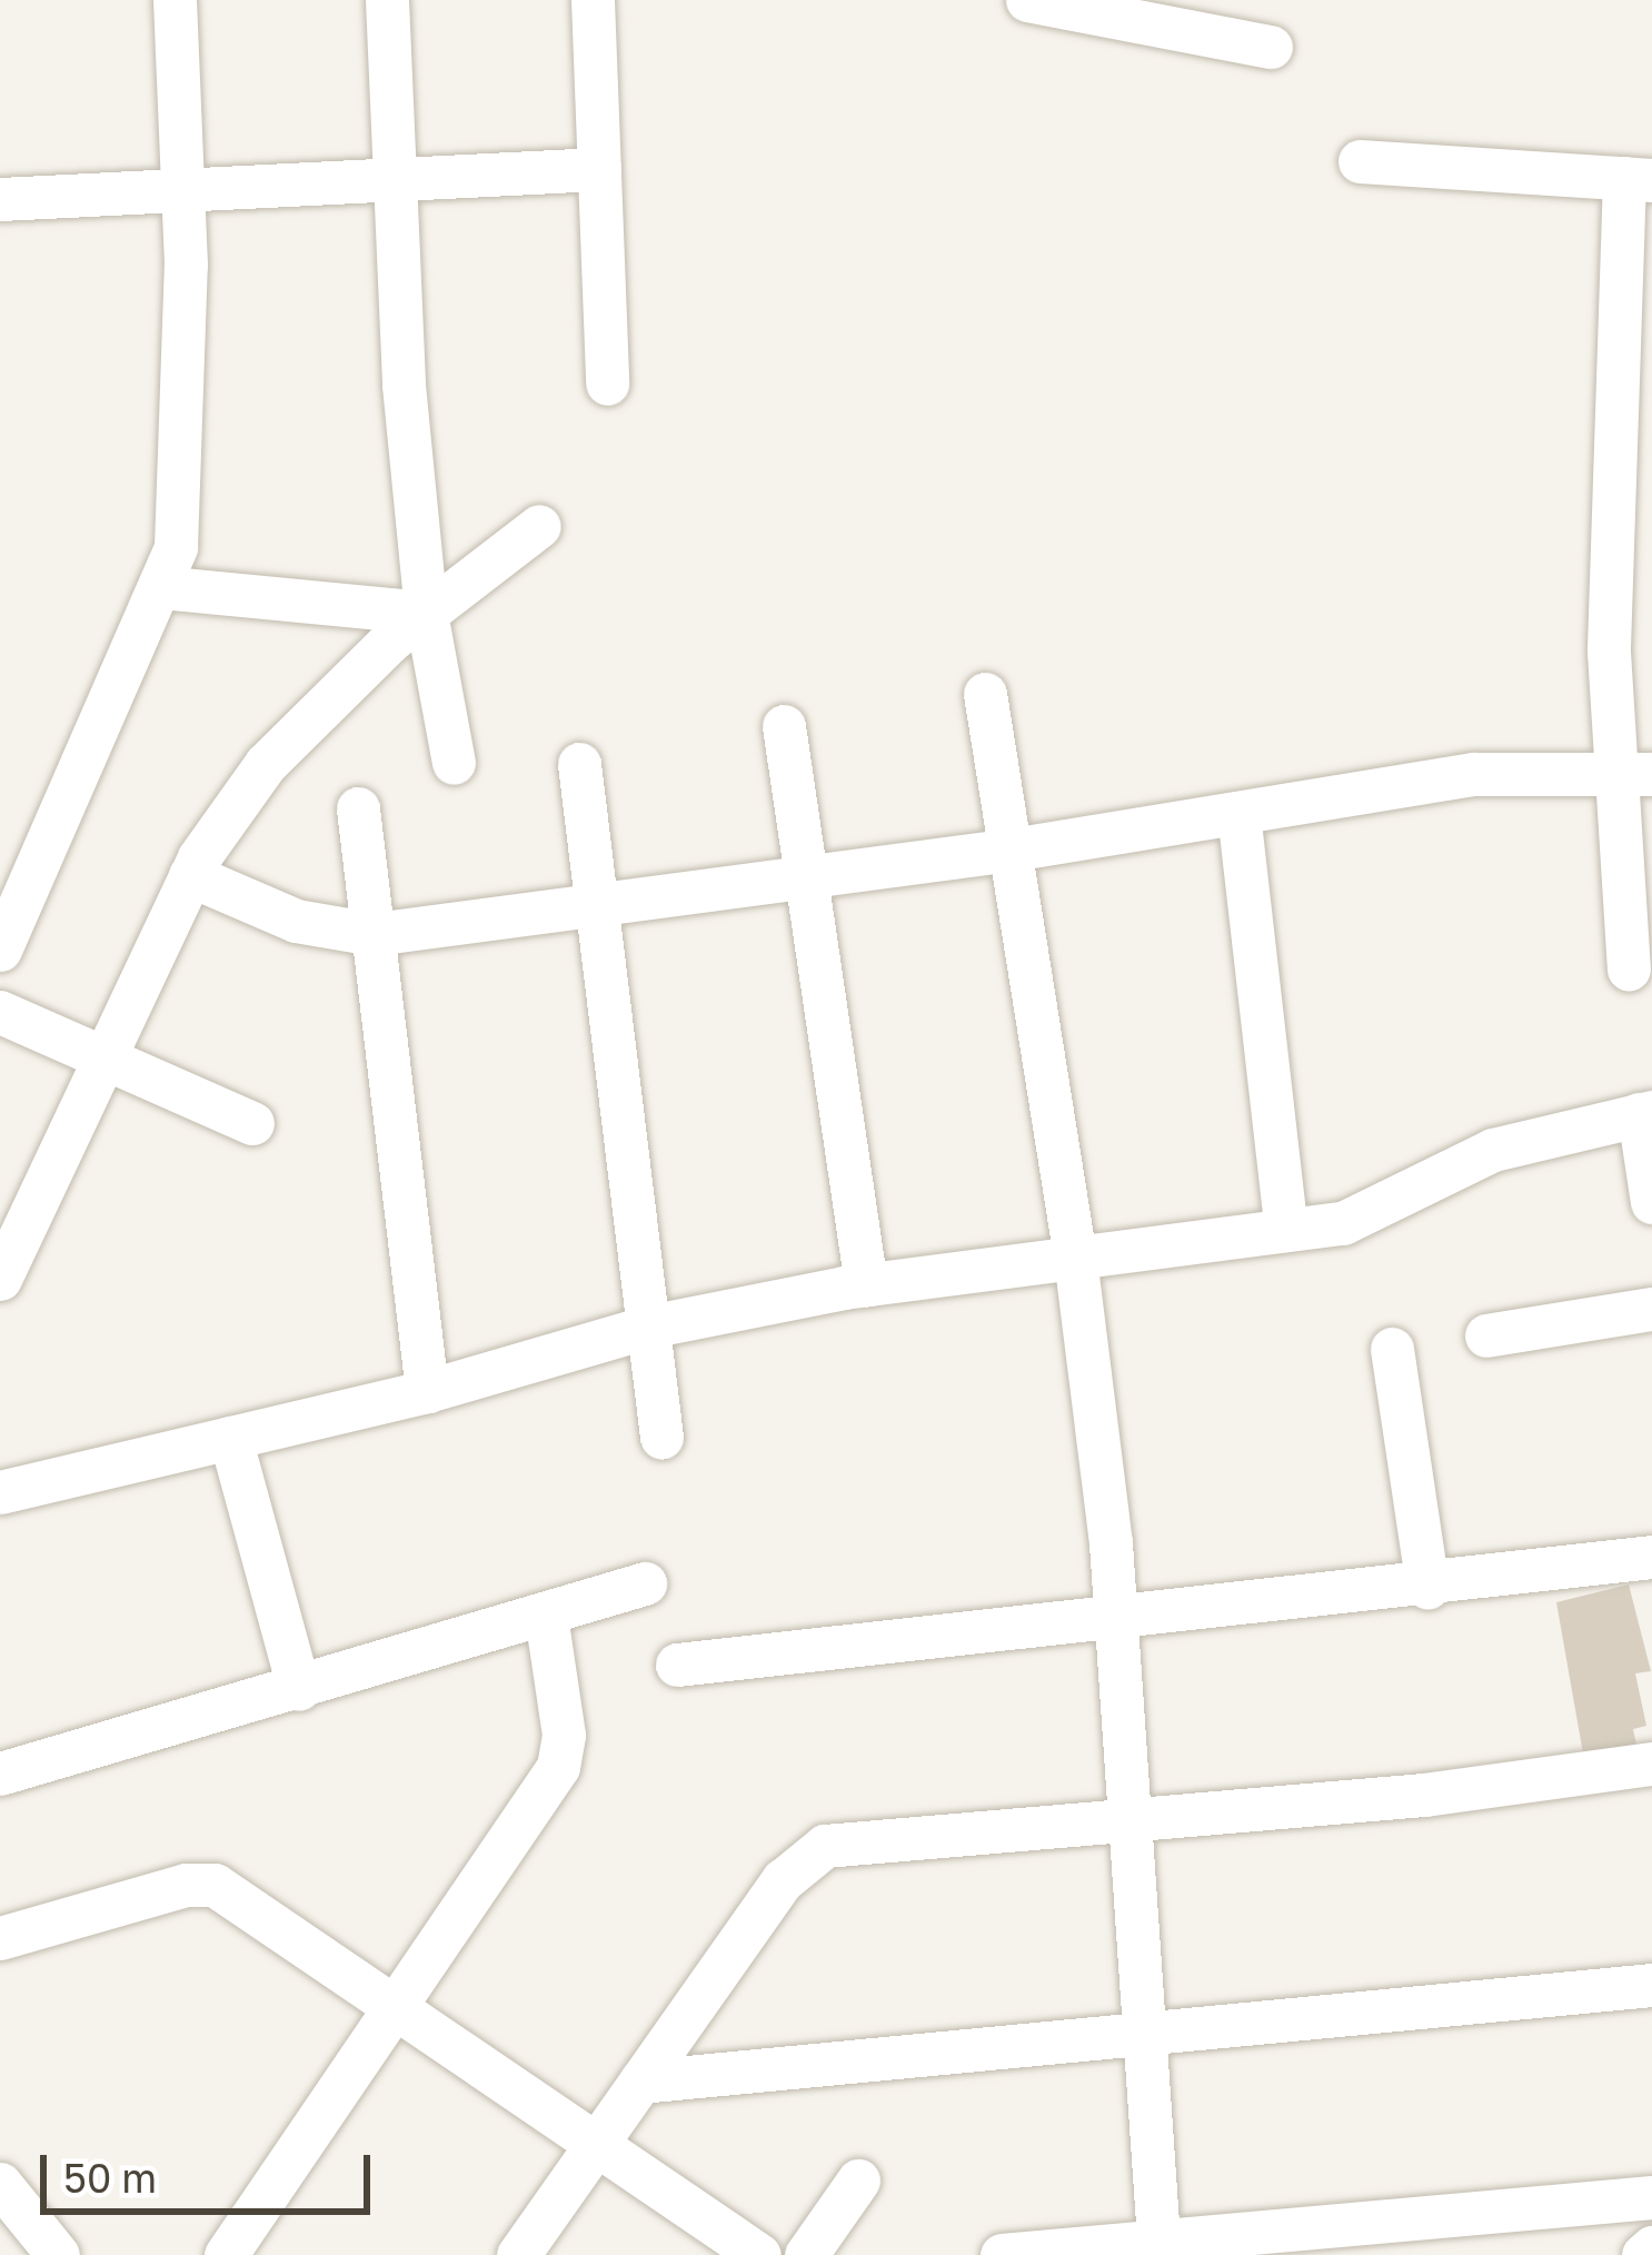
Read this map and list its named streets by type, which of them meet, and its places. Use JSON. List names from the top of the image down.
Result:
{
  "scale_bar": "50 m"
}
